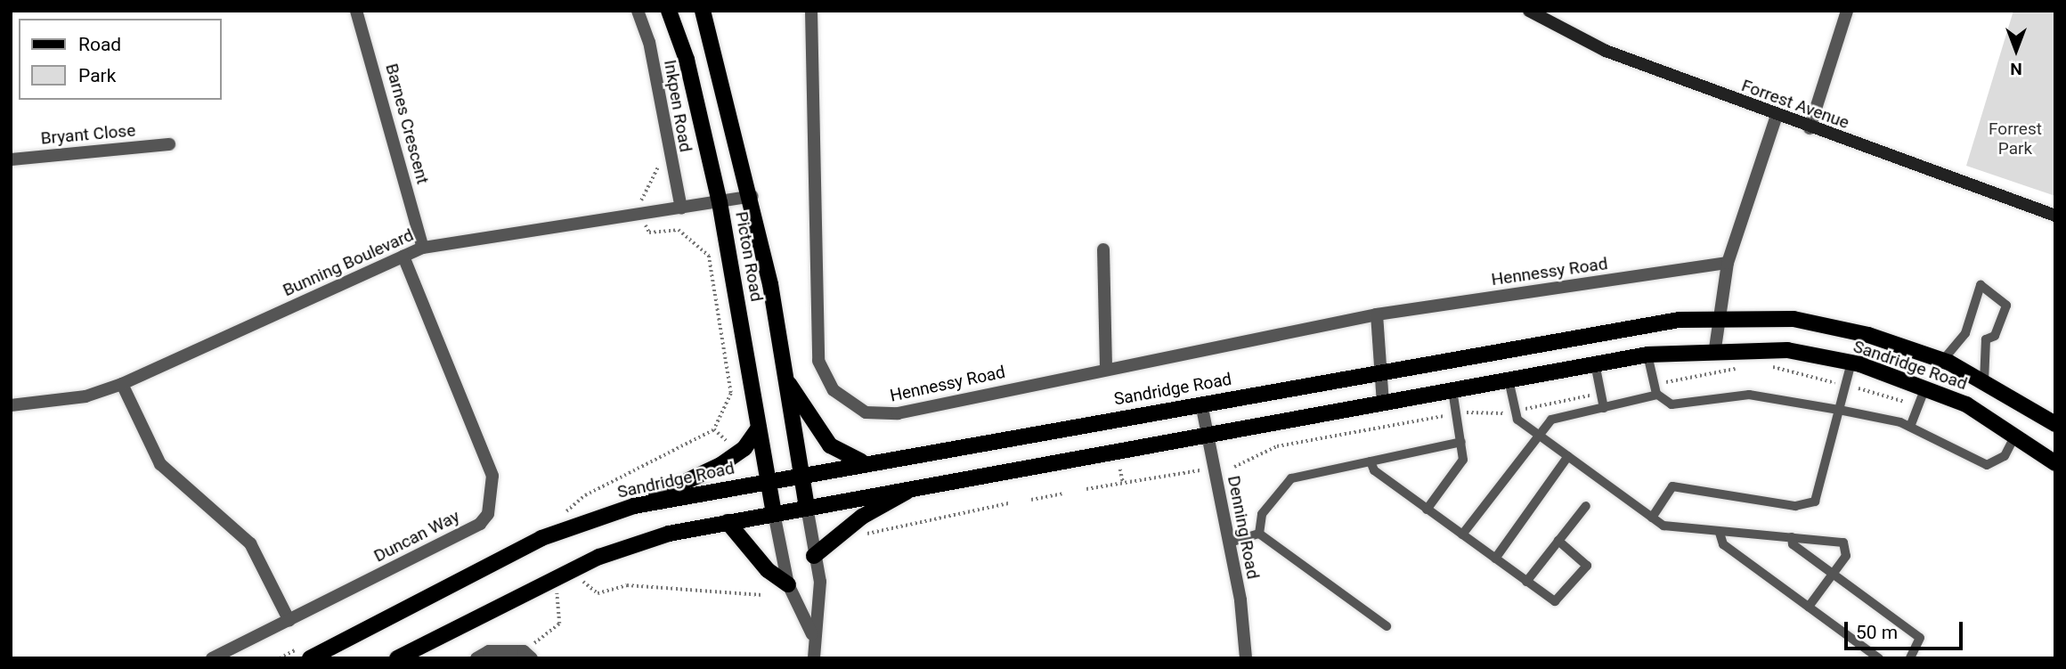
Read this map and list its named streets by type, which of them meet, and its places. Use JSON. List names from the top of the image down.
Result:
{
  "streets": {
    "main road": ["Forrest Avenue", "Picton Road", "Sandridge Road"],
    "street": [
      "Inkpen Road",
      "Barnes Crescent",
      "Bryant Close",
      "Bunning Boulevard",
      "Hennessy Road",
      "Denning Road",
      "Duncan Way"
    ]
  },
  "crossings": [
    ["Inkpen Road", "Bunning Boulevard"],
    ["Barnes Crescent", "Bunning Boulevard"],
    ["Picton Road", "Bunning Boulevard"],
    ["Picton Road", "Sandridge Road"],
    ["Bunning Boulevard", "Duncan Way"],
    ["Sandridge Road", "Denning Road"]
  ],
  "parks": ["Forrest Park"],
  "legend": ["Road", "Park"],
  "scale_bar": "50 m",
  "north": "bottom"
}
